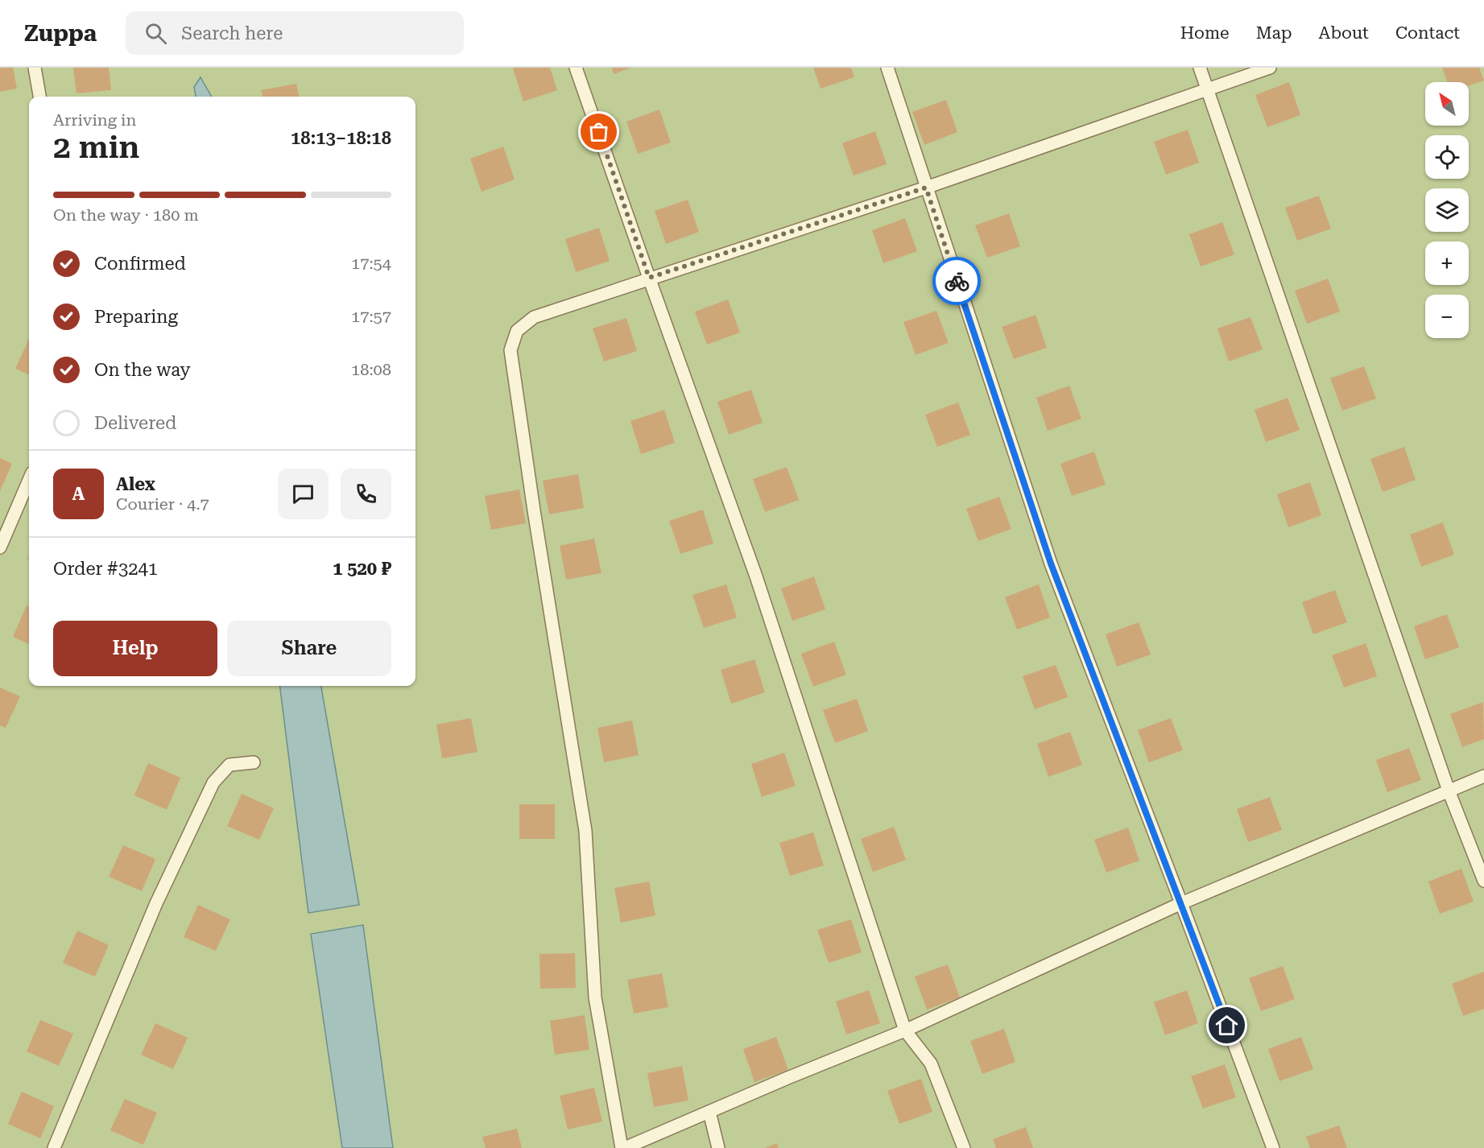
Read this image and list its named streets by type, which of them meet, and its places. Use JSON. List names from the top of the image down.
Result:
{
  "north": "top left",
  "page": {
    "header": "Zuppa",
    "search": "Search here",
    "nav": [
      "Home",
      "Map",
      "About",
      "Contact"
    ],
    "map_buttons": ["+", "−"],
    "heading": ["2 min", "Arriving in", "18:13–18:18"],
    "panel": [
      "Alex",
      "Courier · 4.7",
      "Order #3241",
      "1 520 ₽"
    ],
    "bar": "On the way · 180 m",
    "list": [
      ["Confirmed", "17:54"],
      ["Preparing", "17:57"],
      ["On the way", "18:08"],
      "Delivered"
    ],
    "round": "A",
    "buttons": ["Help", "Share"]
  }
}
